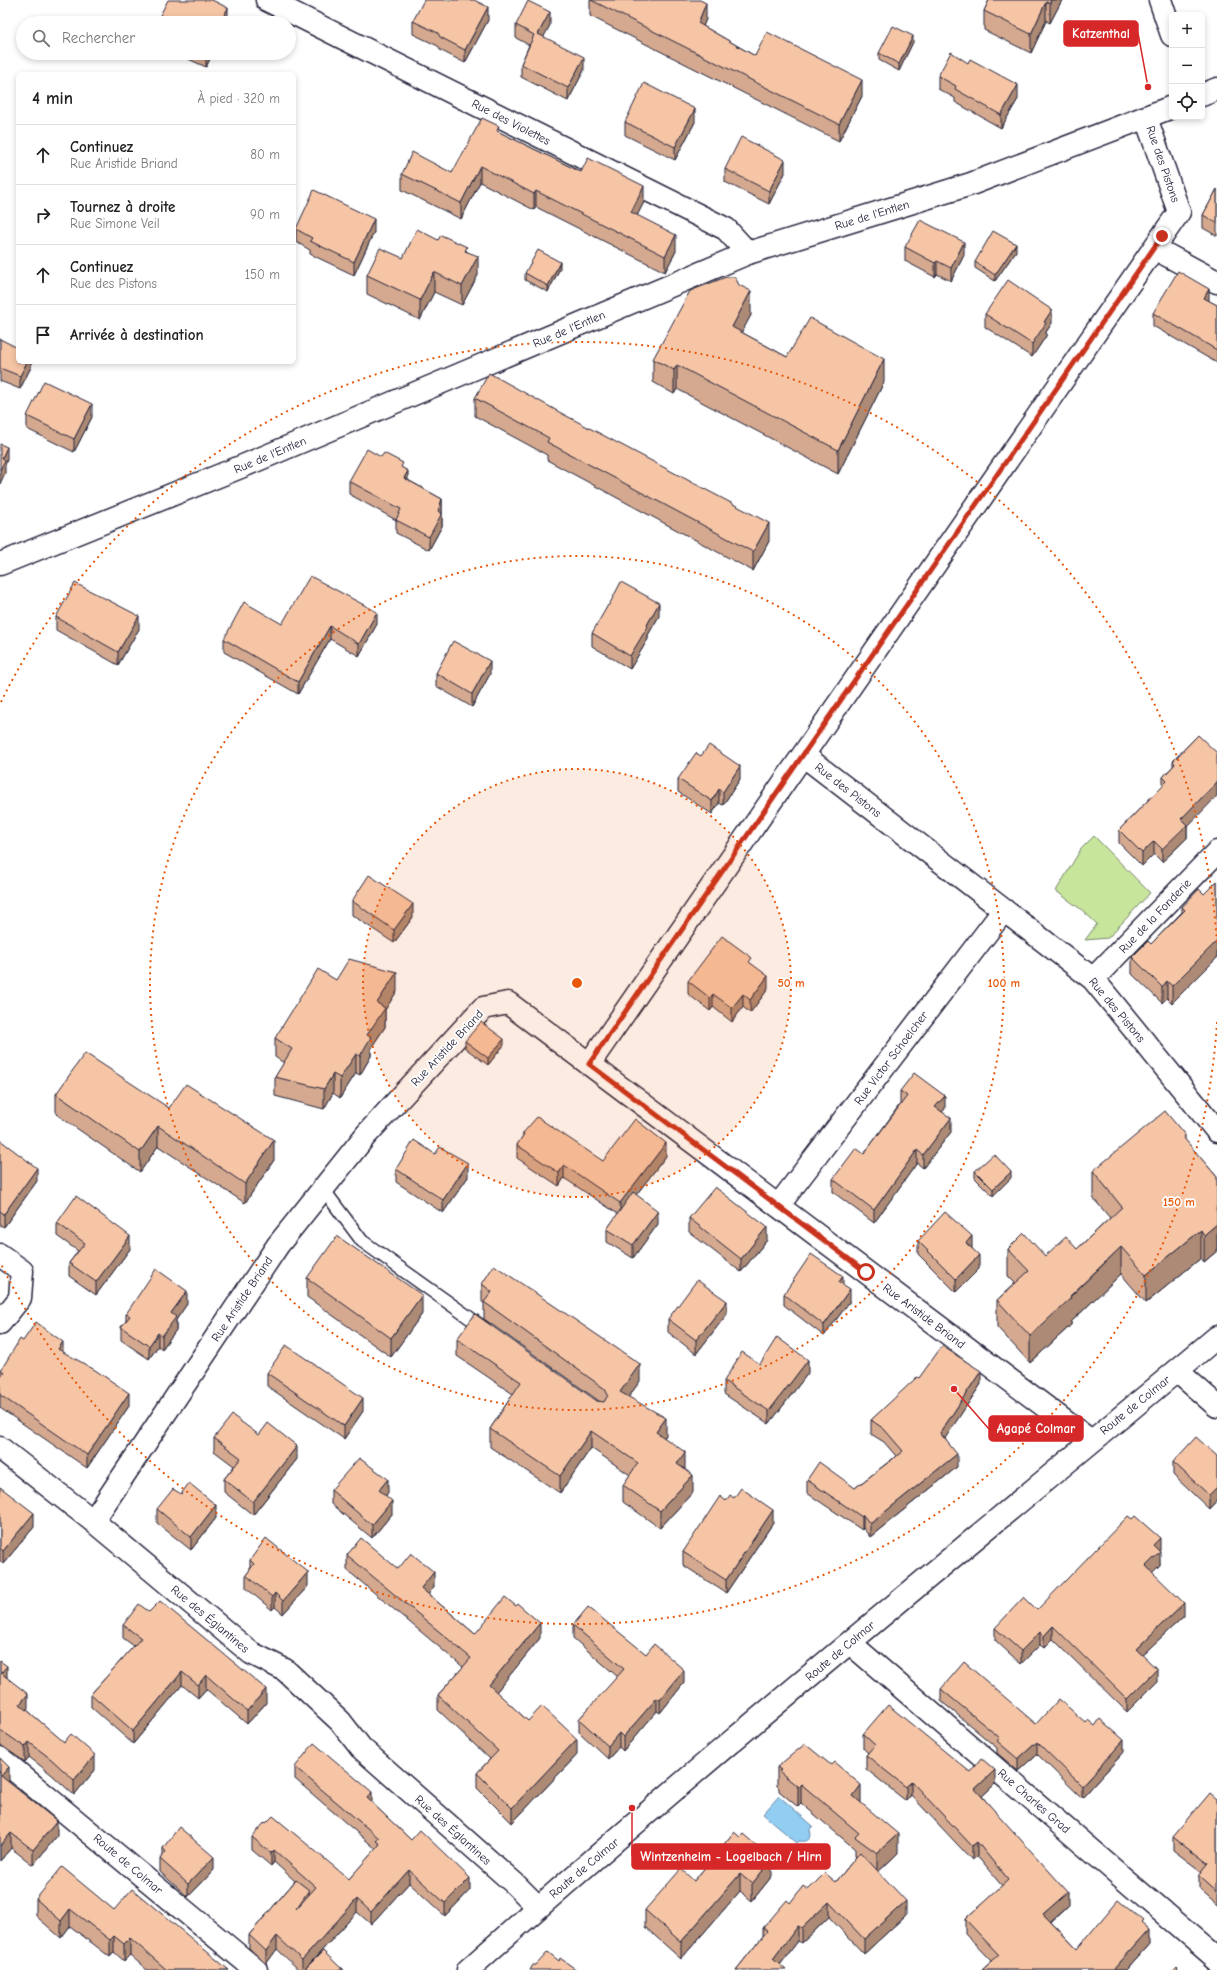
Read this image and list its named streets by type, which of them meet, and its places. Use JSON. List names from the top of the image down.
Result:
{
  "streets": {
    "street": [
      "Rue des Violettes",
      "Rue des Pistons",
      "Rue de l'Entlen",
      "Rue de la Fonderie",
      "Rue Aristide Briand",
      "Rue Victor Schoelcher",
      "Route de Colmar",
      "Rue des Églantines",
      "Rue Charles Grad"
    ]
  },
  "crossings": [
    ["Rue des Violettes", "Rue de l'Entlen"],
    ["Rue des Pistons", "Rue de l'Entlen"],
    ["Rue des Pistons", "Rue de la Fonderie"],
    ["Rue des Pistons", "Rue Victor Schoelcher"],
    ["Rue Aristide Briand", "Rue Victor Schoelcher"],
    ["Rue Aristide Briand", "Route de Colmar"],
    ["Rue Aristide Briand", "Rue des Églantines"],
    ["Route de Colmar", "Rue des Églantines"],
    ["Route de Colmar", "Rue Charles Grad"]
  ],
  "places": ["Katzenthal", "Agapé Colmar", "Wintzenheim - Logelbach / Hirn"],
  "page": {
    "map_buttons": ["+", "−"],
    "search": "Rechercher",
    "heading": ["4 min", "À pied · 320 m"],
    "list": [
      ["Continuez", "Rue Aristide Briand", "80 m"],
      ["Tournez à droite", "Rue Simone Veil", "90 m"],
      ["Continuez", "Rue des Pistons", "150 m"],
      "Arrivée à destination"
    ]
  },
  "rings": ["50 m", "100 m", "150 m"]
}
